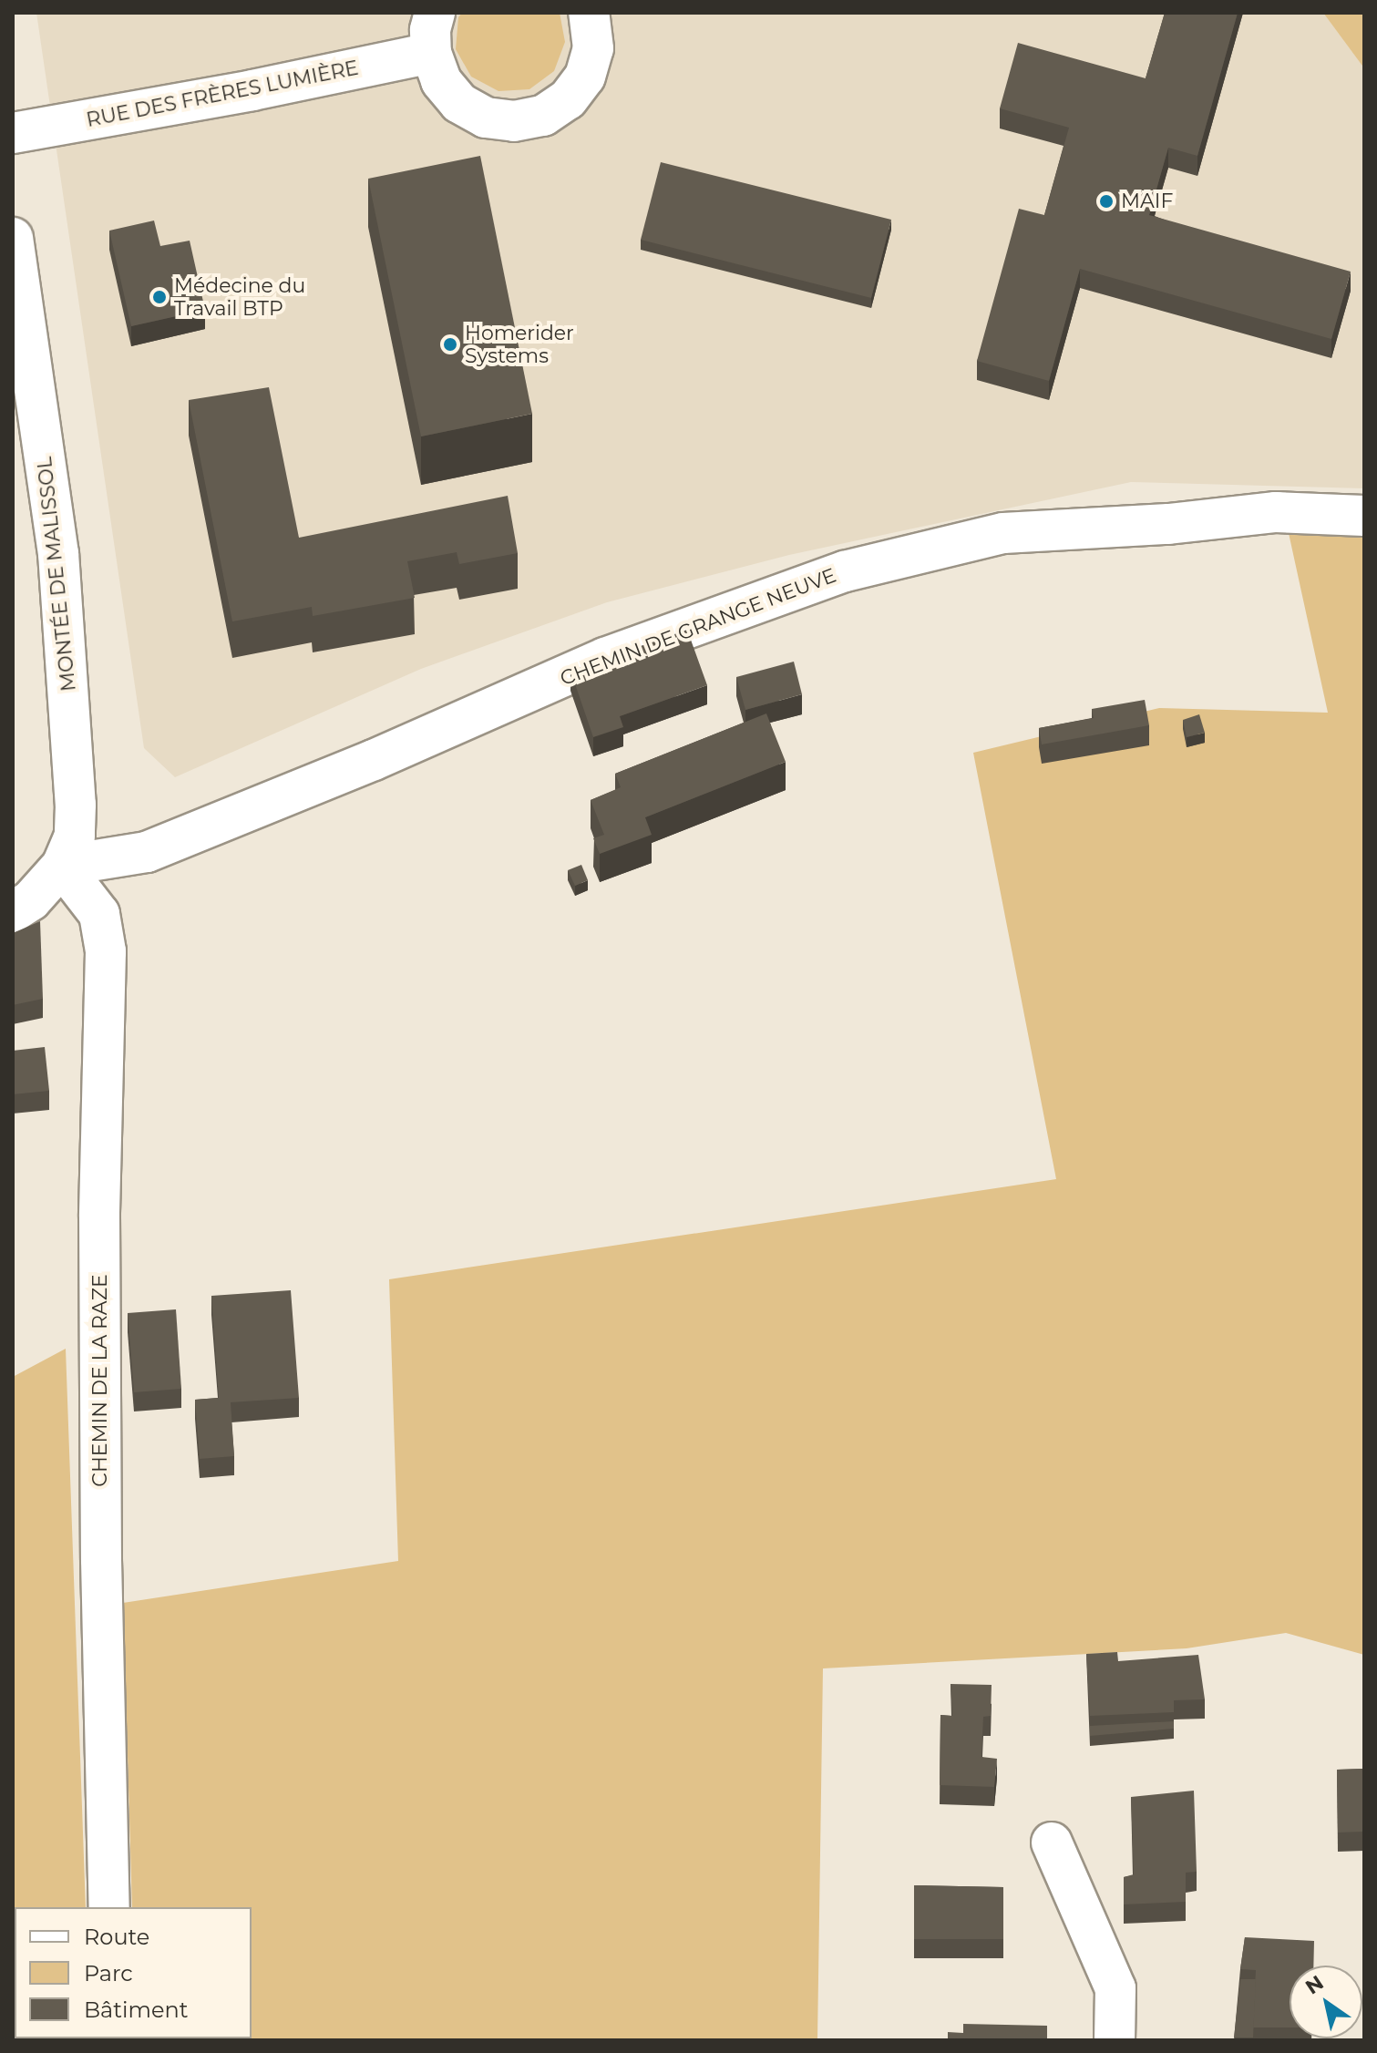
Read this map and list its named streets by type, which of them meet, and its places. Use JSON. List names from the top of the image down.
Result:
{
  "streets": {
    "street": [
      "RUE DES FRÈRES LUMIÈRE",
      "MONTÉE DE MALISSOL",
      "CHEMIN DE GRANGE NEUVE",
      "CHEMIN DE LA RAZE"
    ]
  },
  "crossings": [
    ["MONTÉE DE MALISSOL", "CHEMIN DE GRANGE NEUVE"],
    ["MONTÉE DE MALISSOL", "CHEMIN DE LA RAZE"],
    ["CHEMIN DE GRANGE NEUVE", "CHEMIN DE LA RAZE"]
  ],
  "places": ["MAIF", "Médecine du Travail BTP", "Homerider Systems"],
  "legend": ["Route", "Parc", "Bâtiment"],
  "north": "top left"
}
